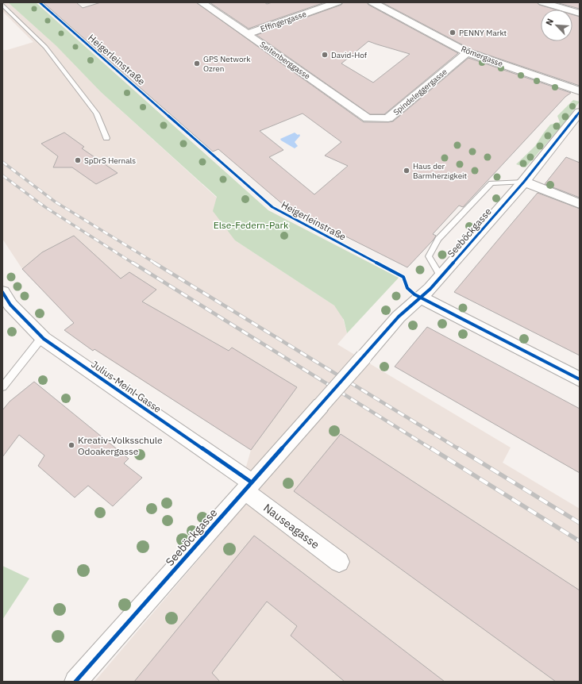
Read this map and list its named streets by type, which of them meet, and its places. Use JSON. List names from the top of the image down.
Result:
{
  "streets": {
    "street": [
      "Effingergasse",
      "Römergasse",
      "Seitenberggasse",
      "Spindeleggergasse",
      "Seeböckgasse",
      "Julius-Meinl-Gasse",
      "Nauseagasse"
    ],
    "cycle path": ["Heigerleinstraße"]
  },
  "crossings": [
    ["Effingergasse", "Seitenberggasse"],
    ["Römergasse", "Spindeleggergasse"],
    ["Seitenberggasse", "Spindeleggergasse"],
    ["Seeböckgasse", "Julius-Meinl-Gasse"],
    ["Seeböckgasse", "Nauseagasse"],
    ["Julius-Meinl-Gasse", "Nauseagasse"]
  ],
  "parks": ["Else-Federn-Park"],
  "places": [
    "PENNY Markt",
    "David-Hof",
    "GPS Network Ozren",
    "SpDrS Hernals",
    "Haus der Barmherzigkeit",
    "Kreativ-Volksschule Odoakergasse"
  ],
  "north": "top left"
}
